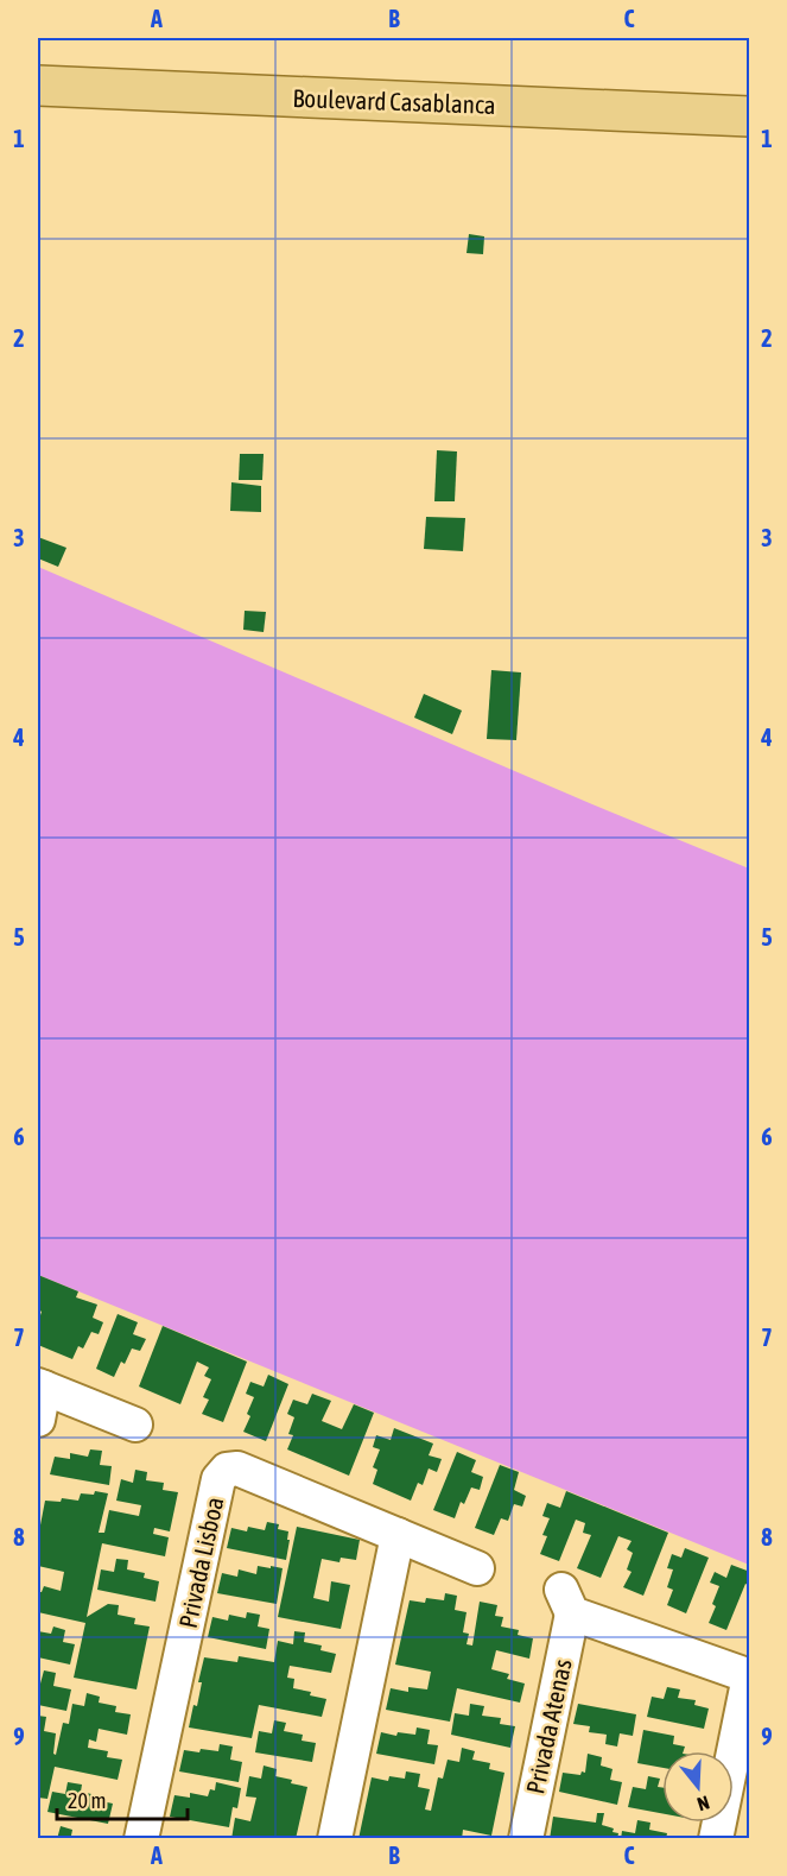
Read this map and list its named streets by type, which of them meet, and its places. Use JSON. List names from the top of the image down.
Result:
{
  "streets": {
    "main road": ["Boulevard Casablanca"],
    "street": ["Privada Lisboa", "Privada Atenas"]
  },
  "scale_bar": "20 m",
  "north": "bottom",
  "grid": {
    "columns": ["A", "B", "C"],
    "rows": [
      "1",
      "2",
      "3",
      "4",
      "5",
      "6",
      "7",
      "8",
      "9"
    ]
  }
}
